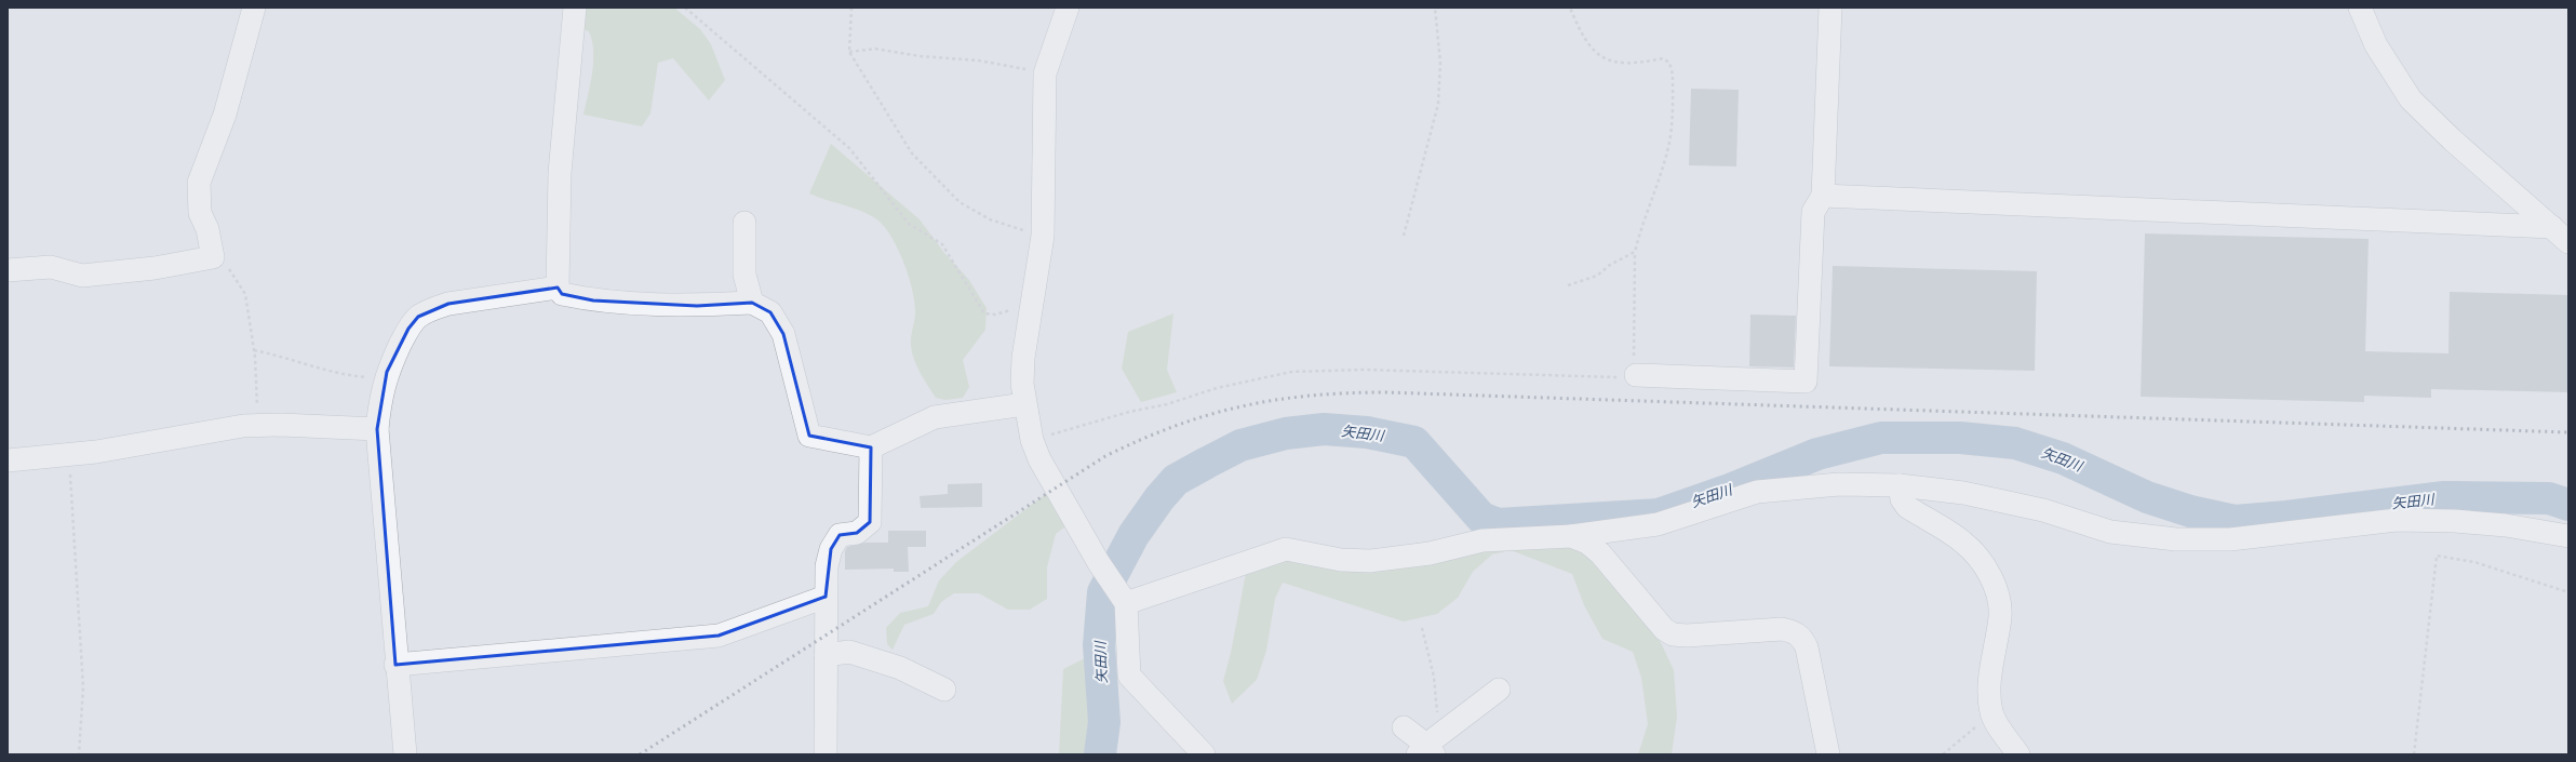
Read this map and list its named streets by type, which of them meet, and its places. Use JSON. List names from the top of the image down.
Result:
{
  "water": ["矢田川"]
}
